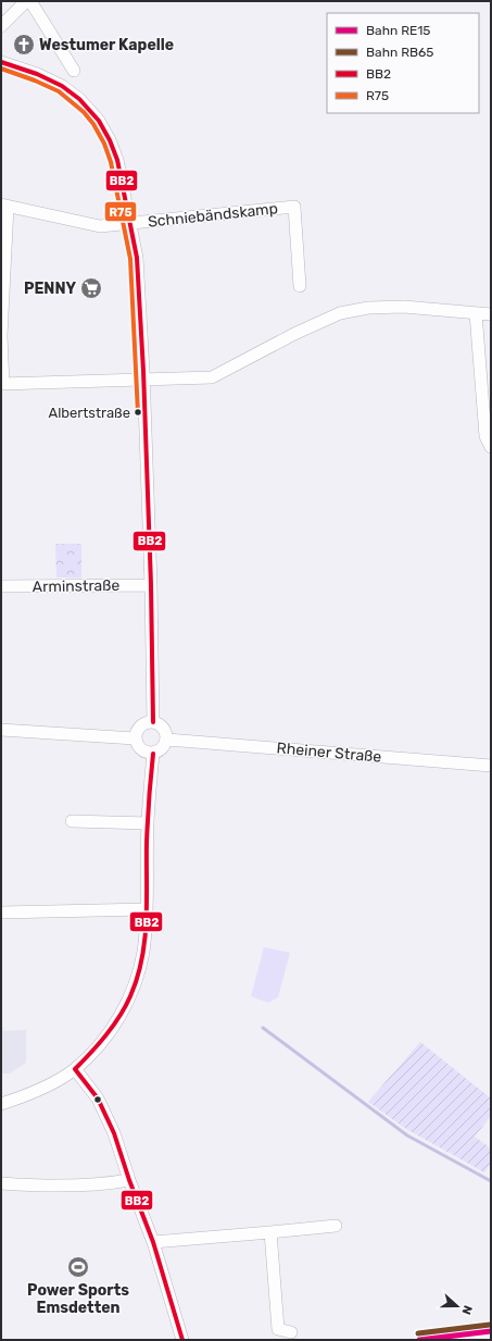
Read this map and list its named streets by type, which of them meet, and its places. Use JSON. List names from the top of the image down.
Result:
{
  "streets": {
    "street": ["Schniebändskamp", "Arminstraße", "Rheiner Straße"]
  },
  "places": {
    "church": ["Westumer Kapelle"],
    "supermarket": ["PENNY"],
    "other": ["Albertstraße"],
    "sports": ["Power Sports Emsdetten"]
  },
  "lines": [
    "transit line BB2",
    "transit line R75",
    "rail line RB65",
    "rail line RE15"
  ],
  "legend": [
    "Bahn RE15",
    "Bahn RB65",
    "BB2",
    "R75"
  ],
  "north": "right"
}
